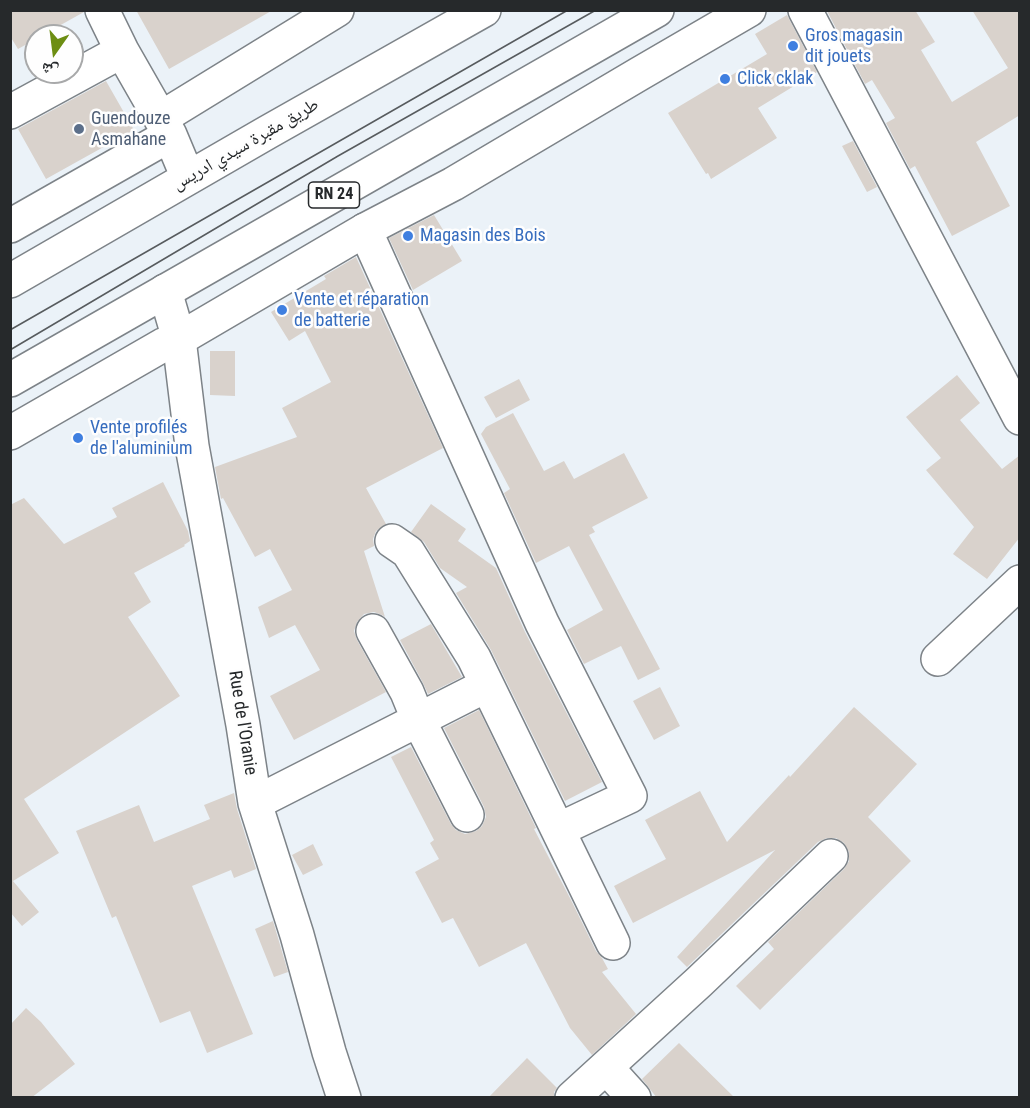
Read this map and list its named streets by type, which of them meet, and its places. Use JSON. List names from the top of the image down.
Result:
{
  "streets": {
    "street": ["طريق مقبرة سيدي ادريس", "RN 24", "Rue de l'Oranie"]
  },
  "crossings": [
    ["RN 24", "Rue de l'Oranie"]
  ],
  "places": [
    "Gros magasin dit jouets",
    "Click cklak",
    "Guendouze Asmahane",
    "Magasin des Bois",
    "Vente et réparation de batterie",
    "Vente profilés de l'aluminium"
  ],
  "north": "bottom"
}
